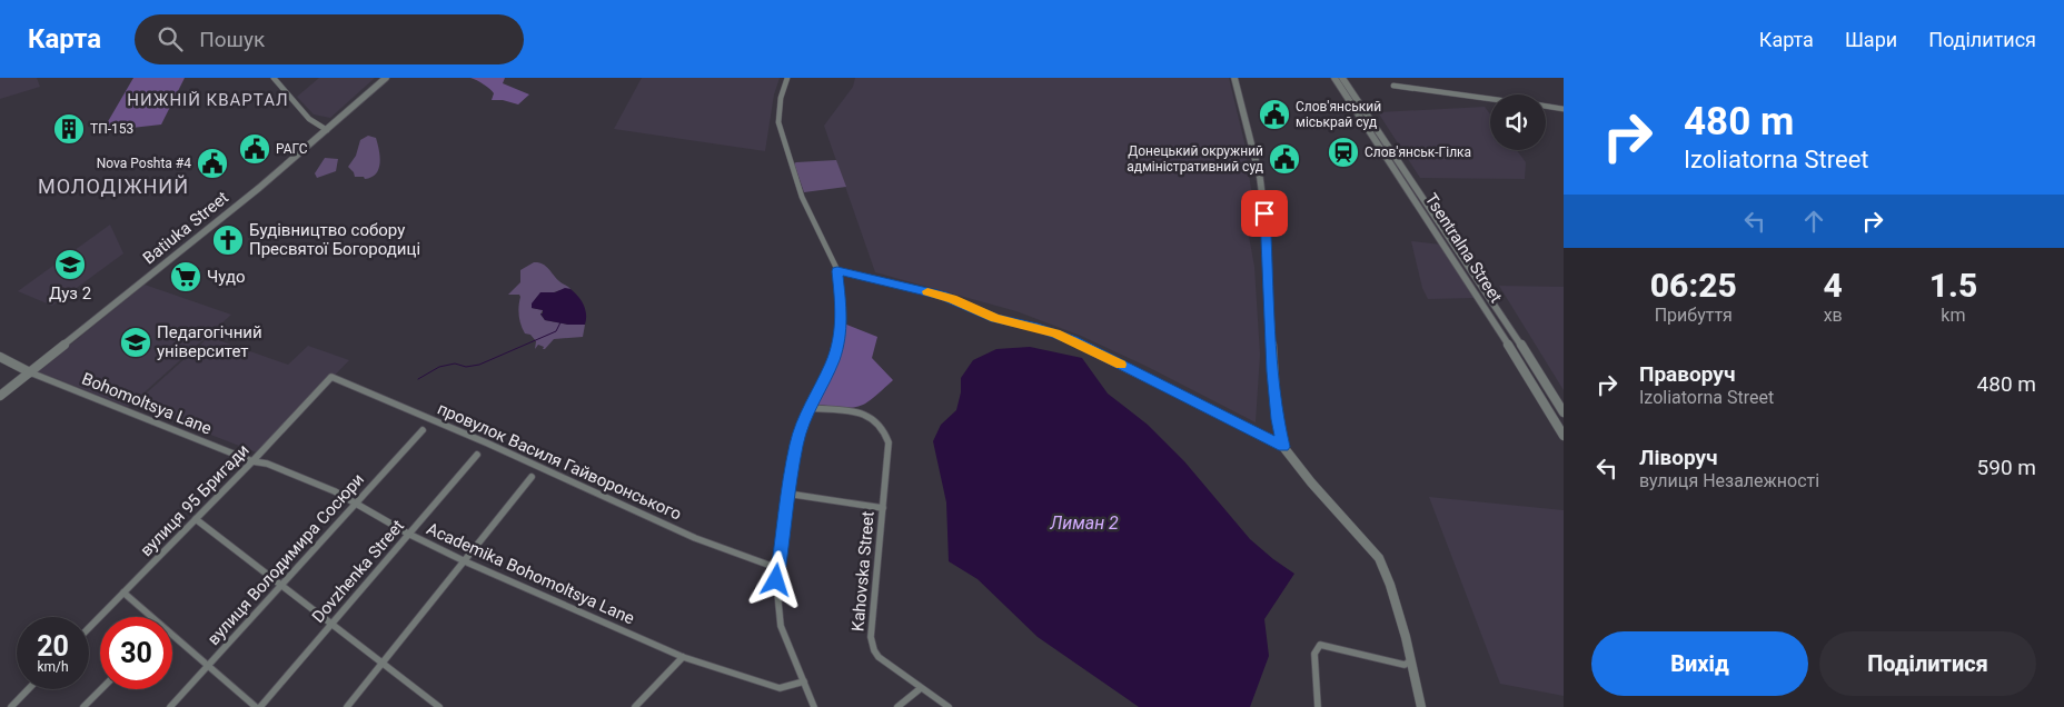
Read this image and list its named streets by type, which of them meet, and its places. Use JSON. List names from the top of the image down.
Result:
{
  "streets": {
    "street": [
      "Batiuka Street",
      "Tsentralna Street",
      "Bohomoltsya Lane",
      "провулок Василя Гайворонського",
      "вулиця 95 Бригади",
      "вулиця Володимира Сосюри",
      "Dovzhenka Street",
      "Kahovska Street",
      "Academika Bohomoltsya Lane"
    ]
  },
  "crossings": [
    ["Batiuka Street", "Bohomoltsya Lane"],
    ["Bohomoltsya Lane", "вулиця 95 Бригади"],
    ["Bohomoltsya Lane", "Academika Bohomoltsya Lane"],
    ["провулок Василя Гайворонського", "вулиця 95 Бригади"],
    ["вулиця 95 Бригади", "Academika Bohomoltsya Lane"],
    ["вулиця Володимира Сосюри", "Academika Bohomoltsya Lane"],
    ["Dovzhenka Street", "Academika Bohomoltsya Lane"]
  ],
  "districts": ["НИЖНІЙ КВАРТАЛ", "МОЛОДІЖНИЙ"],
  "water": ["Лиман 2"],
  "places": {
    "public building": [
      "Слов'янський міськрай суд",
      "РАГС",
      "Донецький окружний адміністративний суд",
      "Nova Poshta #4"
    ],
    "building": ["ТП-153"],
    "station": ["Слов'янськ-Гілка"],
    "church": ["Будівництво собору Пресвятої Богородиці"],
    "school or university": ["Дуз 2", "Педагогічний університет"],
    "supermarket": ["Чудо"]
  },
  "page": {
    "header": "Карта",
    "search": "Пошук",
    "nav": ["Карта", "Шари", "Поділитися"],
    "turn": ["480 m", "Izoliatorna Street"],
    "eta": [
      "06:25",
      "Прибуття",
      "4",
      "хв",
      "1.5",
      "km"
    ],
    "list": [
      {
        "name": "Праворуч",
        "note": "Izoliatorna Street",
        "value": "480 m"
      },
      {
        "name": "Ліворуч",
        "note": "вулиця Незалежності",
        "value": "590 m"
      }
    ],
    "speed": "20 km/h",
    "limit": "30",
    "buttons": ["Вихід", "Поділитися"]
  }
}
